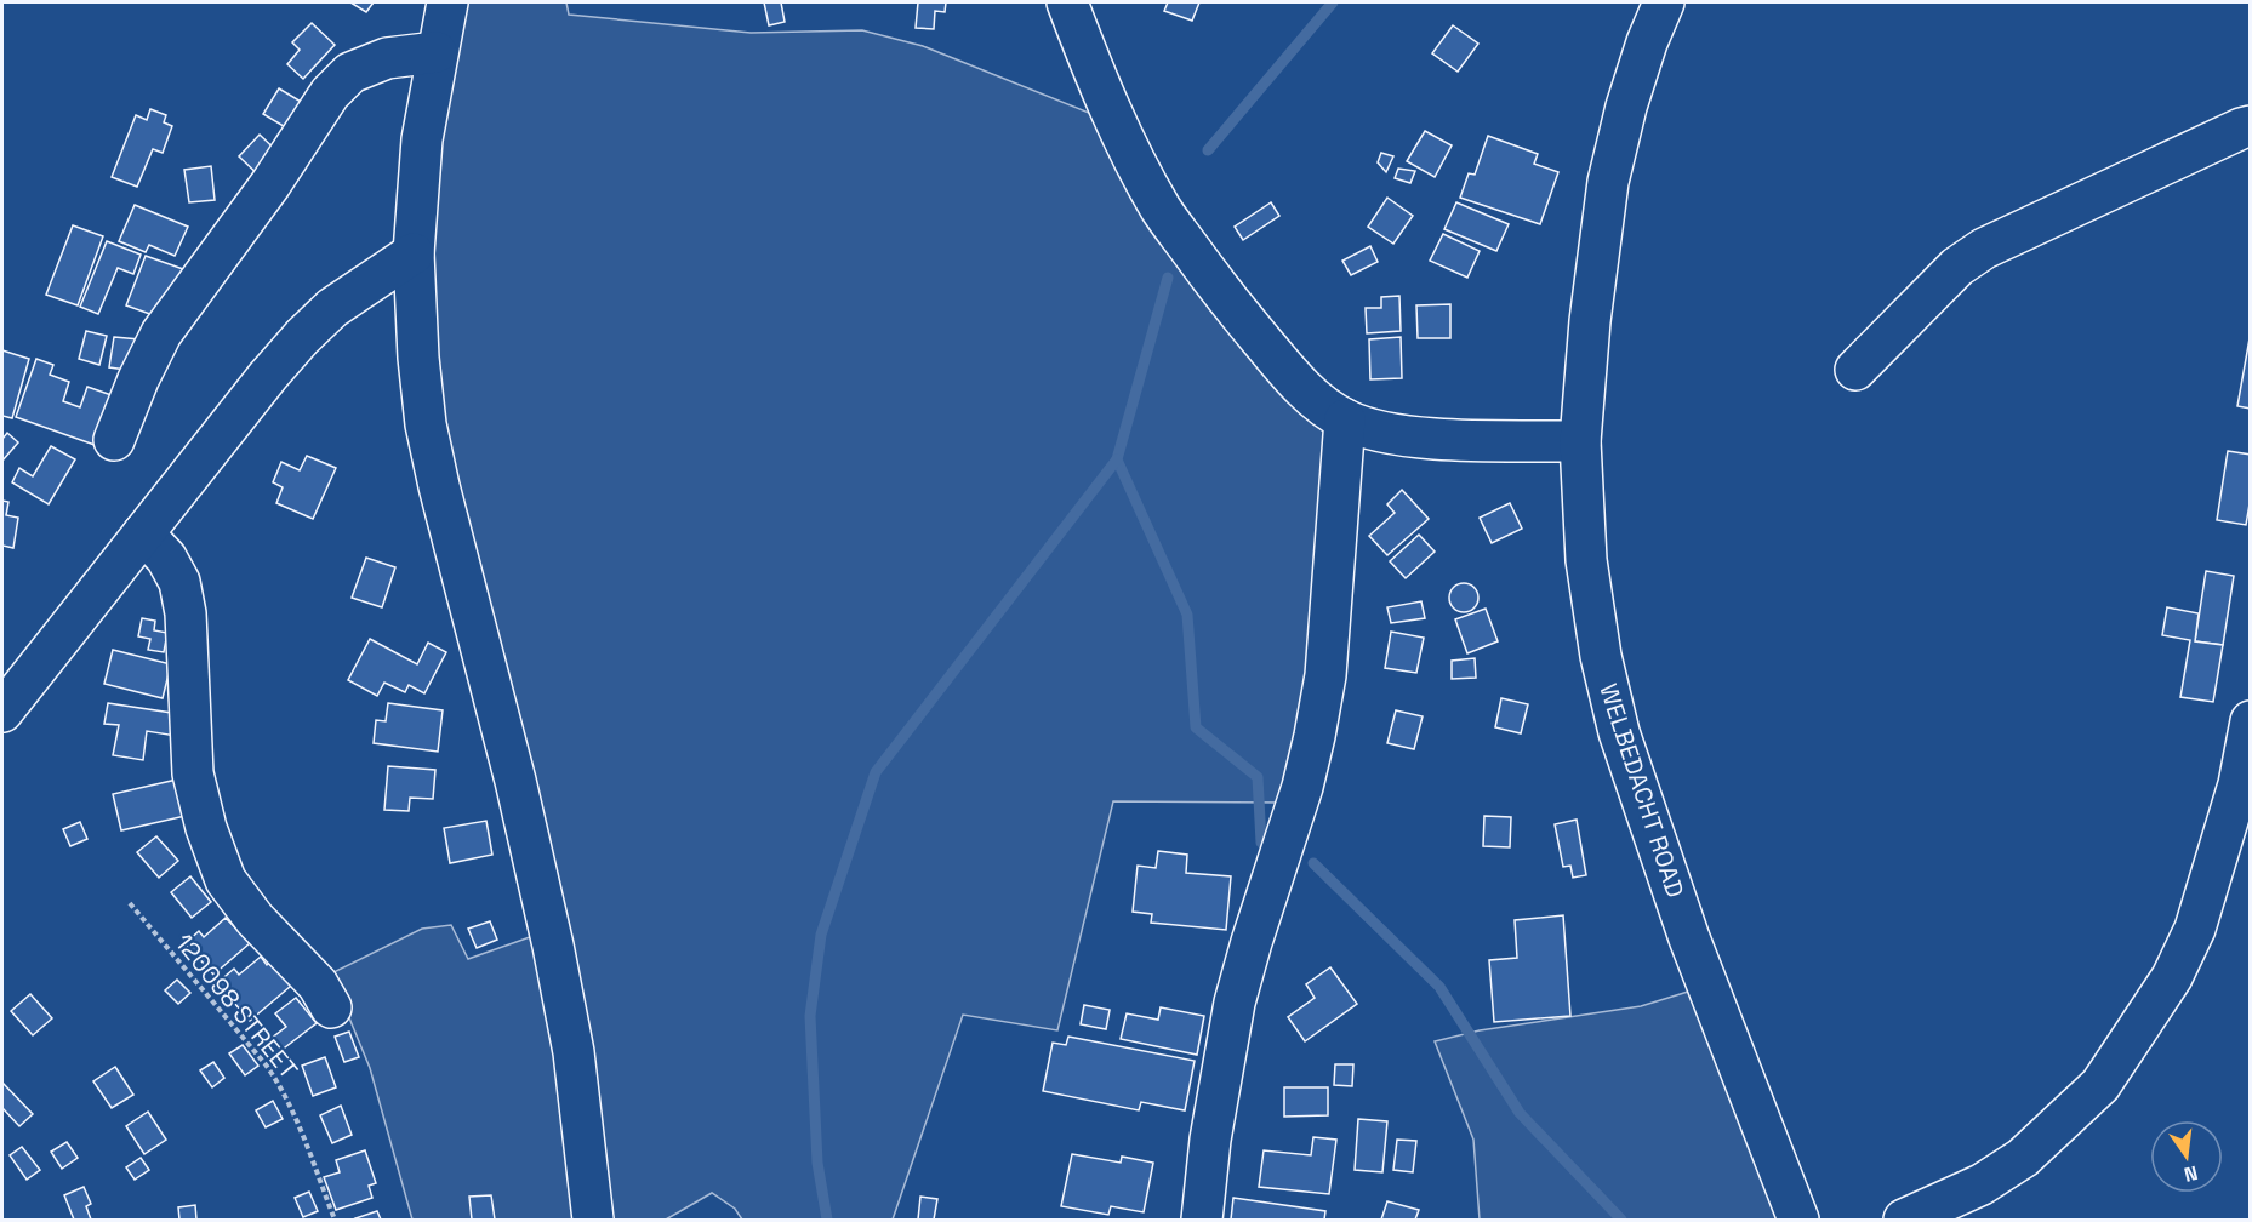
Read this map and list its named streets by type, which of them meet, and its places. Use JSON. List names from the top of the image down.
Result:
{
  "streets": {
    "street": ["WELBEDACHT ROAD"],
    "path": ["120098 STREET"]
  },
  "north": "bottom"
}
